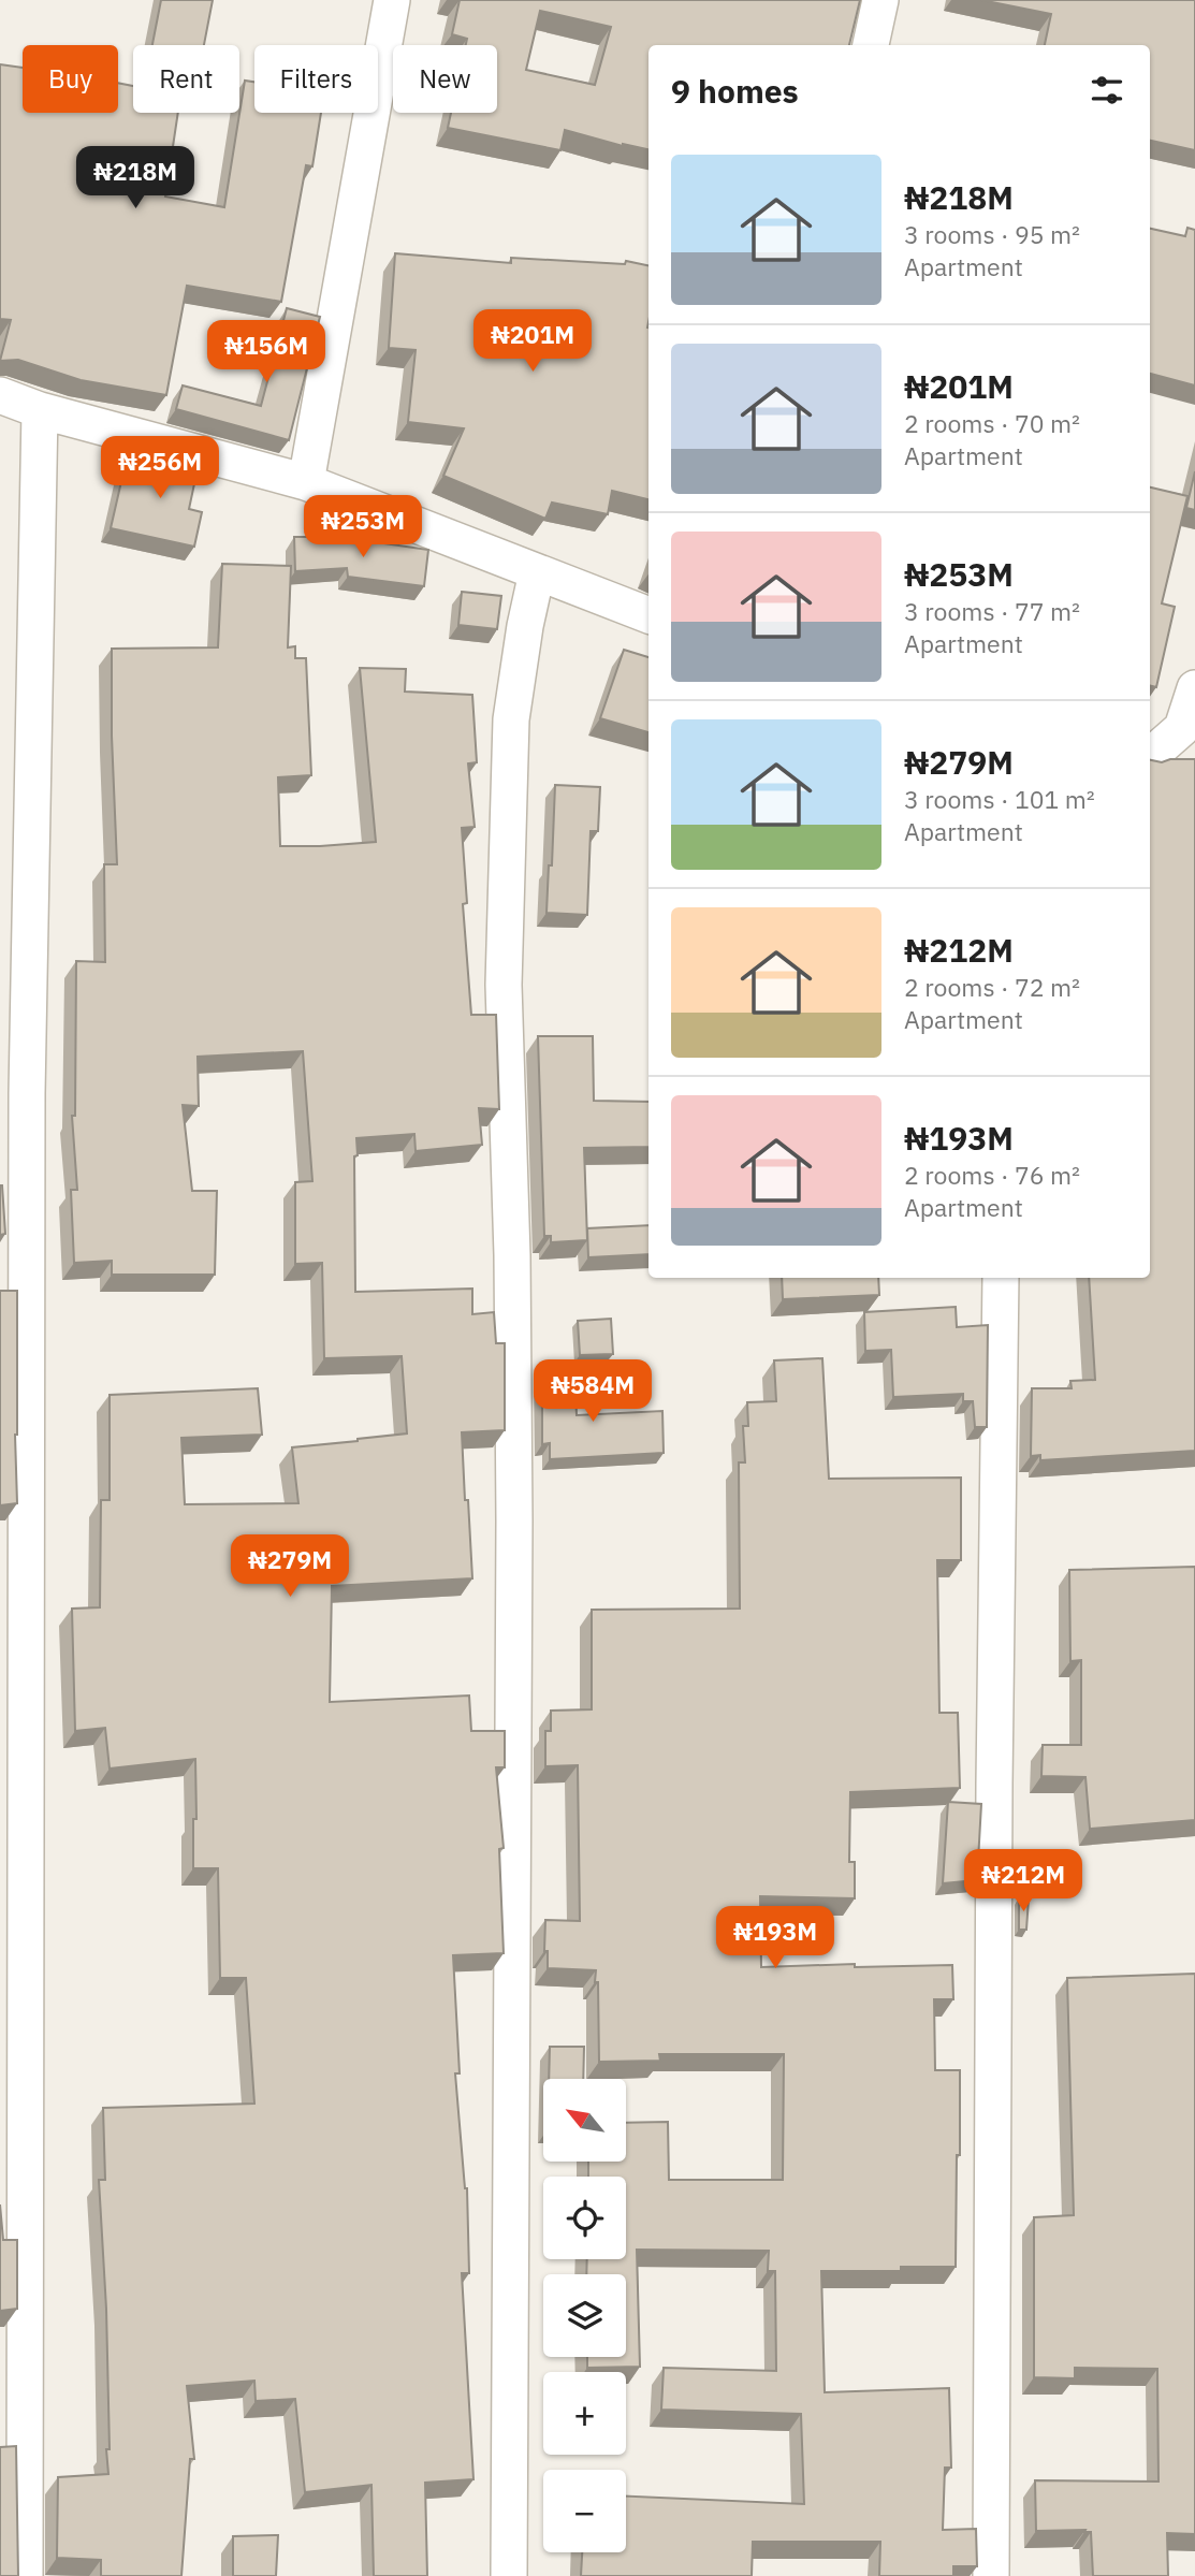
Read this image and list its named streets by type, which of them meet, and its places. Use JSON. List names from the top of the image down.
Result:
{
  "north": "top left",
  "page": {
    "chip": [
      "Buy",
      "Rent",
      "Filters",
      "New"
    ],
    "heading": "9 homes",
    "list": [
      {
        "name": "₦218M",
        "note": "3 rooms · 95 m² · Apartment"
      },
      {
        "name": "₦201M",
        "note": "2 rooms · 70 m² · Apartment"
      },
      {
        "name": "₦253M",
        "note": "3 rooms · 77 m² · Apartment"
      },
      {
        "name": "₦279M",
        "note": "3 rooms · 101 m² · Apartment"
      },
      {
        "name": "₦212M",
        "note": "2 rooms · 72 m² · Apartment"
      },
      {
        "name": "₦193M",
        "note": "2 rooms · 76 m² · Apartment"
      }
    ],
    "price": [
      "₦218M",
      "₦201M",
      "₦156M",
      "₦256M",
      "₦253M",
      "₦584M",
      "₦279M",
      "₦212M",
      "₦193M"
    ],
    "map_buttons": ["+", "−"]
  }
}
